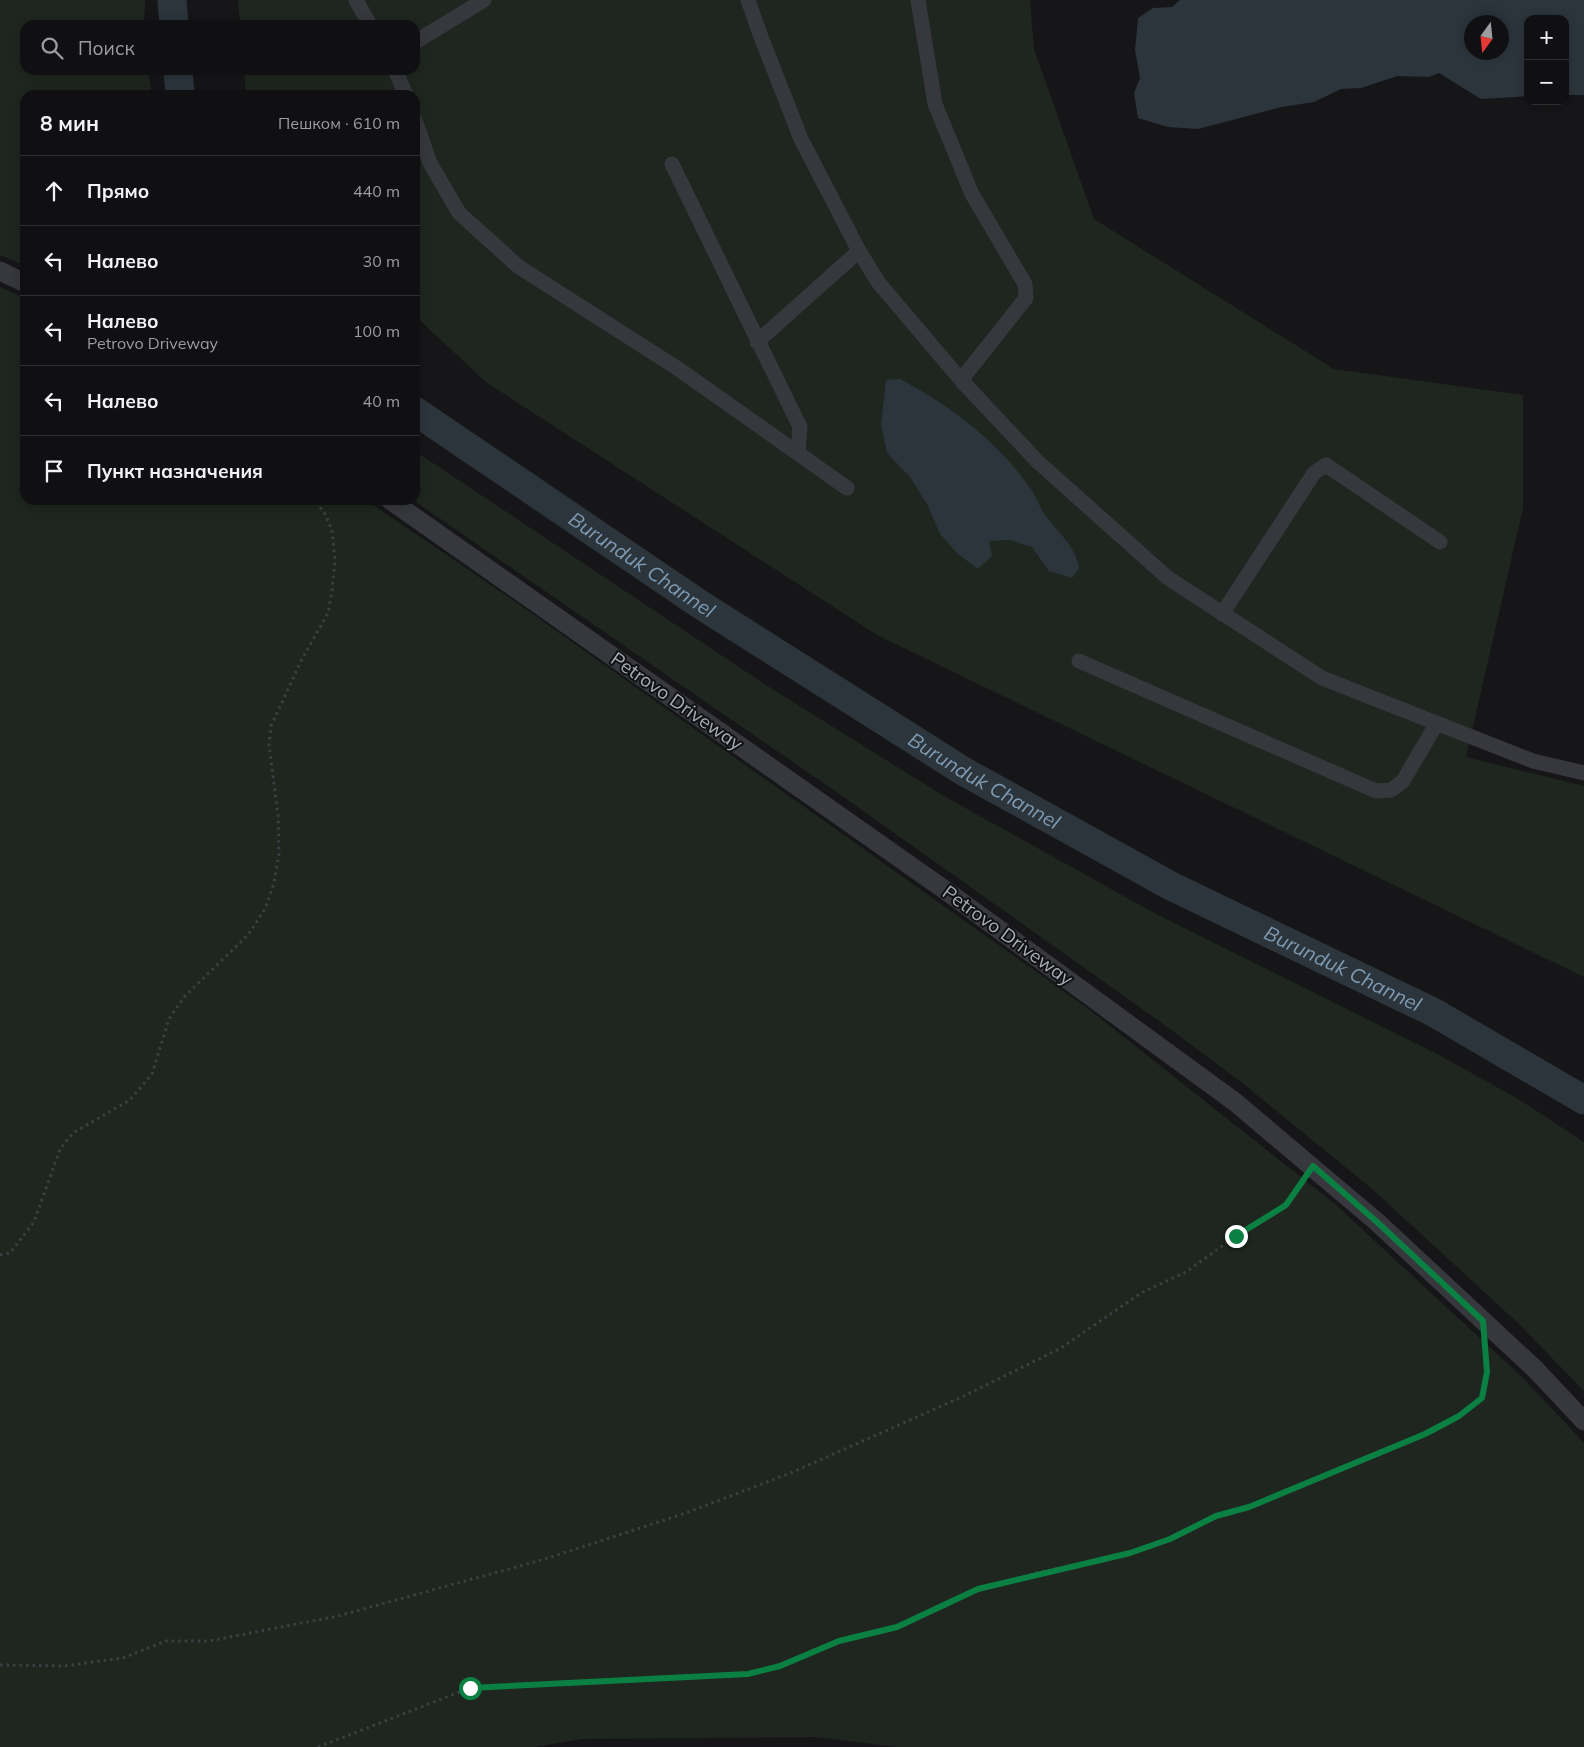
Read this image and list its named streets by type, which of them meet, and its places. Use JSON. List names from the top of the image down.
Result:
{
  "streets": {
    "street": ["Petrovo Driveway"]
  },
  "water": ["Burunduk Channel"],
  "north": "bottom",
  "page": {
    "map_buttons": ["+", "−"],
    "search": "Поиск",
    "heading": ["8 мин", "Пешком · 610 m"],
    "list": [
      ["Прямо", "440 m"],
      ["Налево", "30 m"],
      ["Налево", "Petrovo Driveway", "100 m"],
      ["Налево", "40 m"],
      "Пункт назначения"
    ]
  }
}
